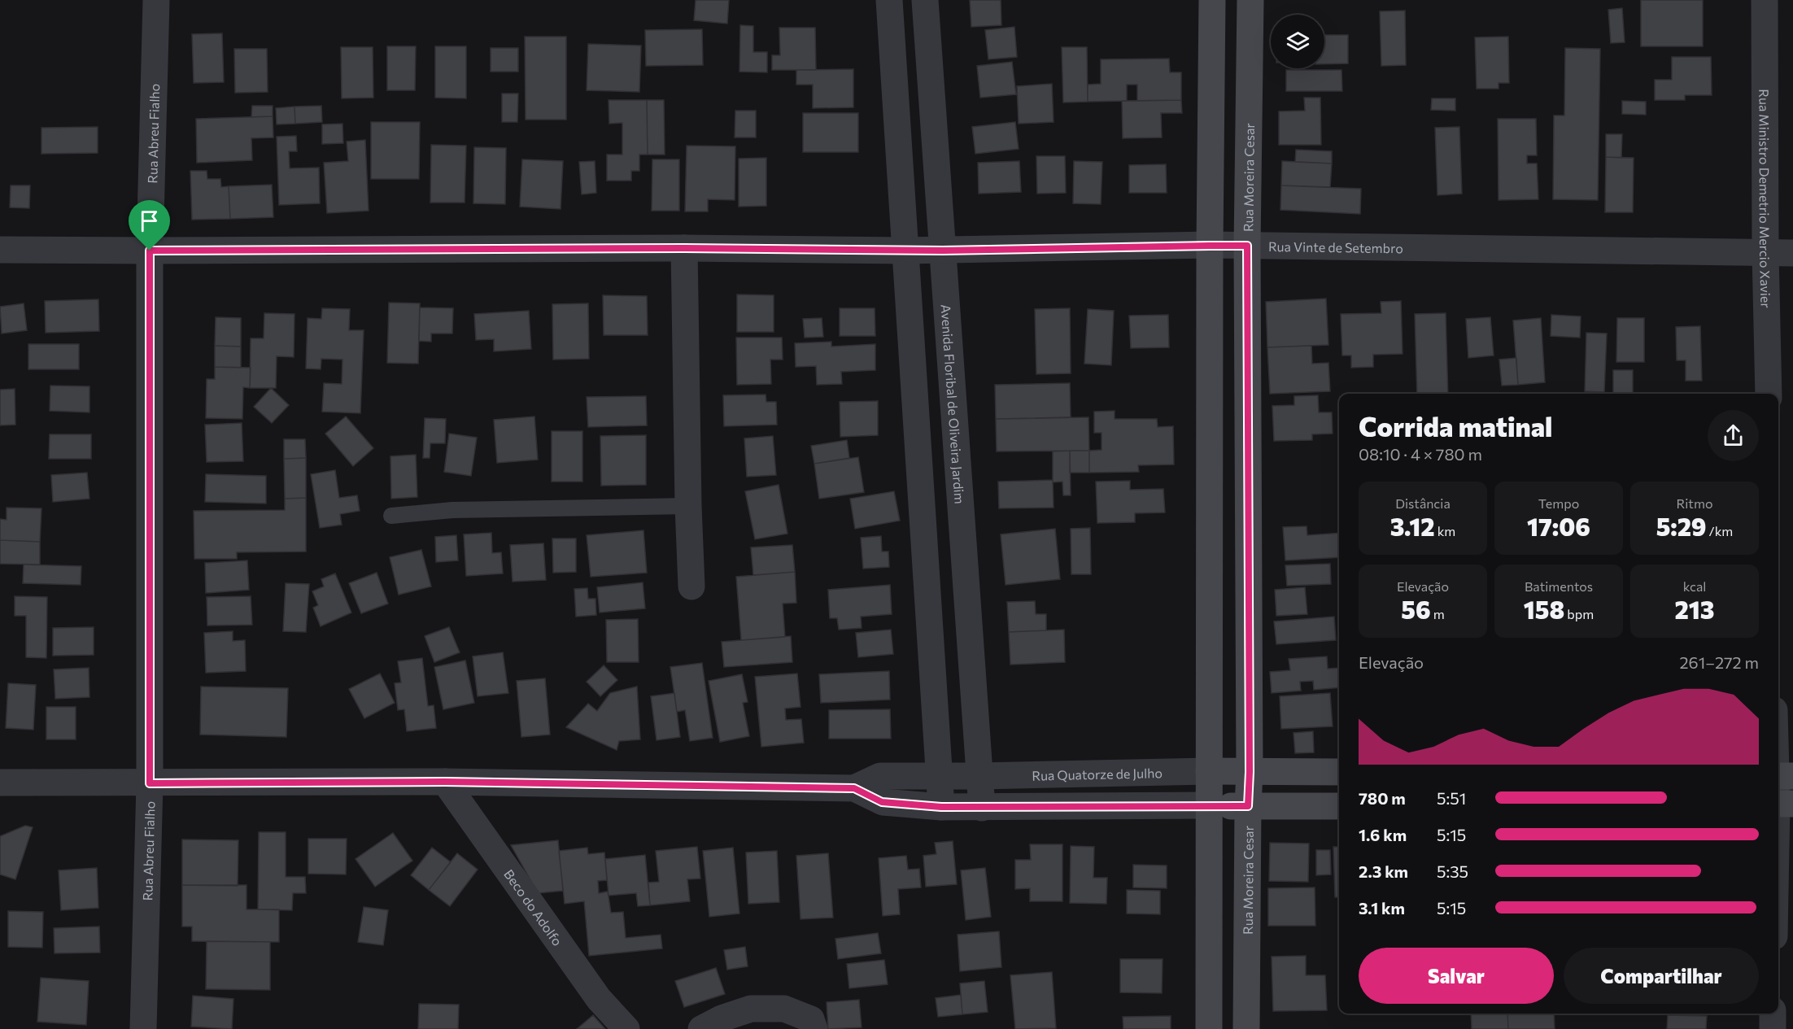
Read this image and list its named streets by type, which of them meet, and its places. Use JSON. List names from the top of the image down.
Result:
{
  "streets": {
    "street": [
      "Rua Abreu Fialho",
      "Rua Moreira Cesar",
      "Rua Ministro Demetrio Mercio Xavier",
      "Rua Vinte de Setembro",
      "Avenida Floribal de Oliveira Jardim",
      "Rua Quatorze de Julho",
      "Beco do Adolfo"
    ]
  },
  "crossings": [
    ["Rua Abreu Fialho", "Rua Vinte de Setembro"],
    ["Rua Abreu Fialho", "Rua Quatorze de Julho"],
    ["Rua Moreira Cesar", "Rua Vinte de Setembro"],
    ["Rua Moreira Cesar", "Rua Quatorze de Julho"],
    ["Rua Ministro Demetrio Mercio Xavier", "Rua Vinte de Setembro"],
    ["Rua Vinte de Setembro", "Avenida Floribal de Oliveira Jardim"],
    ["Avenida Floribal de Oliveira Jardim", "Rua Quatorze de Julho"],
    ["Rua Quatorze de Julho", "Beco do Adolfo"]
  ],
  "page": {
    "heading": ["Corrida matinal", "08:10 · 4 × 780 m"],
    "stats": [
      ["Distância", "3.12 km"],
      ["Tempo", "17:06"],
      ["Ritmo", "5:29 /km"],
      ["Elevação", "56 m"],
      ["Batimentos", "158 bpm"],
      ["kcal", "213"]
    ],
    "chart": ["Elevação", "261–272 m"],
    "list": [
      {
        "name": "780 m",
        "note": "5:51"
      },
      {
        "name": "1.6 km",
        "note": "5:15"
      },
      {
        "name": "2.3 km",
        "note": "5:35"
      },
      {
        "name": "3.1 km",
        "note": "5:15"
      }
    ],
    "buttons": ["Salvar", "Compartilhar"]
  }
}
